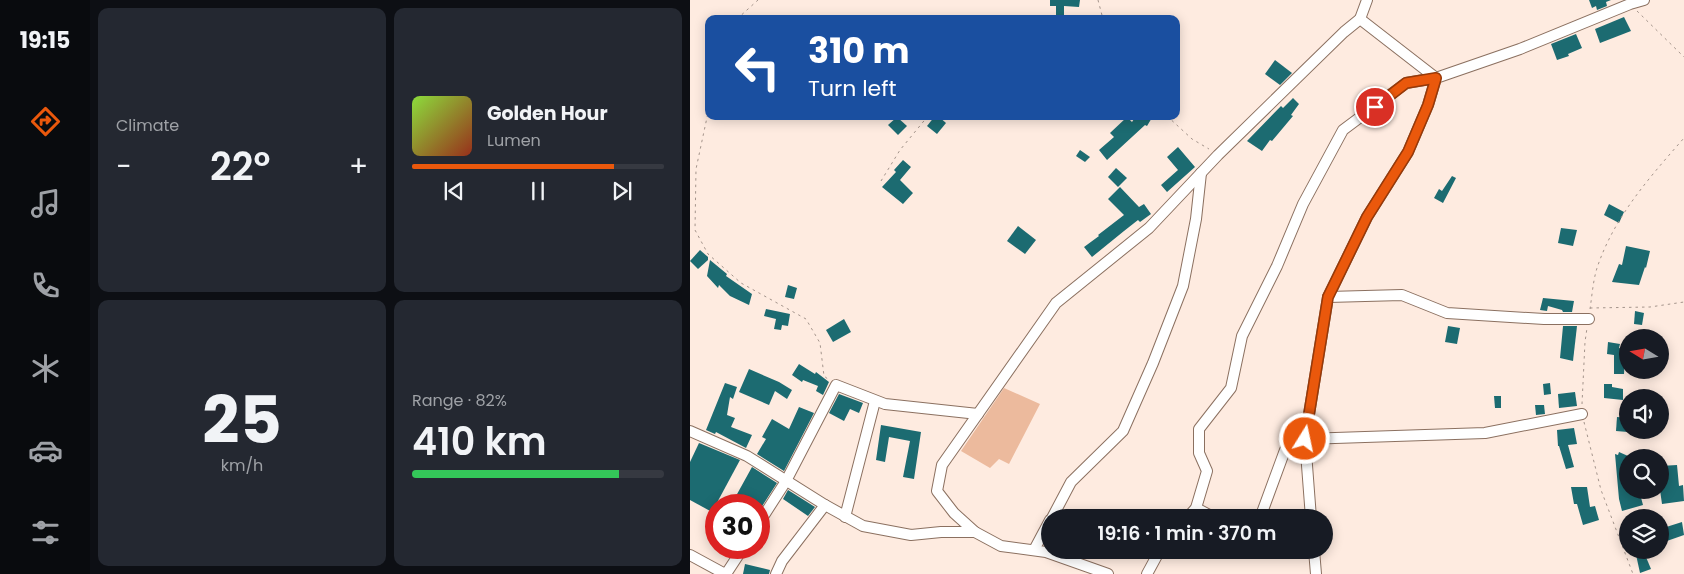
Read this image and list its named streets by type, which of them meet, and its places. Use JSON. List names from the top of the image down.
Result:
{
  "north": "left",
  "page": {
    "tabs": "19:15",
    "tile": [
      "Climate",
      ["25", "km/h"],
      ["Range · 82%", "410 km"]
    ],
    "turn": ["310 m", "Turn left"],
    "song": ["Golden Hour", "Lumen"],
    "heat": ["−", "22°", "+"],
    "limit": "30",
    "trip": "19:16 · 1 min · 370 m"
  }
}
